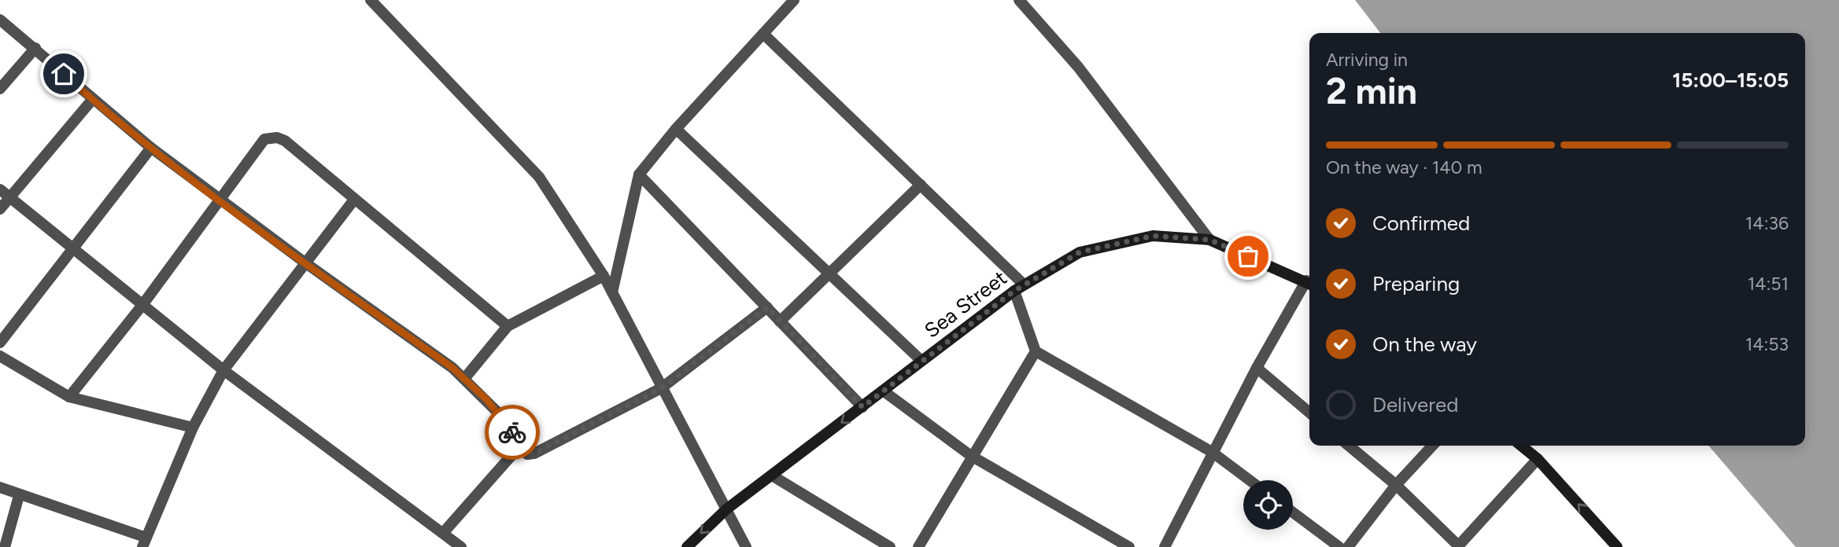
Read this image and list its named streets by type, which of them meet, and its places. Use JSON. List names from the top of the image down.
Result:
{
  "streets": {
    "street": ["Sea Street"]
  },
  "page": {
    "heading": ["2 min", "Arriving in", "15:00–15:05"],
    "bar": "On the way · 140 m",
    "list": [
      ["Confirmed", "14:36"],
      ["Preparing", "14:51"],
      ["On the way", "14:53"],
      "Delivered"
    ]
  }
}
